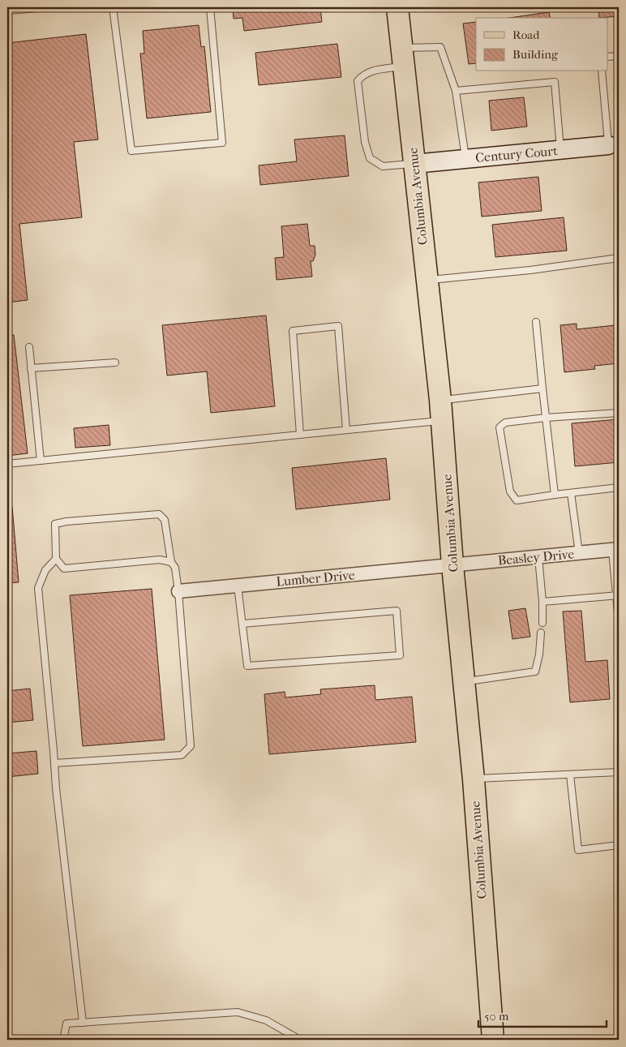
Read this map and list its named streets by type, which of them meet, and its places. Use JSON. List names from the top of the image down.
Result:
{
  "streets": {
    "main road": ["Century Court", "Columbia Avenue"],
    "street": ["Beasley Drive", "Lumber Drive"]
  },
  "crossings": [
    ["Century Court", "Columbia Avenue"],
    ["Columbia Avenue", "Beasley Drive"],
    ["Columbia Avenue", "Lumber Drive"],
    ["Beasley Drive", "Lumber Drive"]
  ],
  "legend": ["Road", "Building"],
  "scale_bar": "50 m"
}
